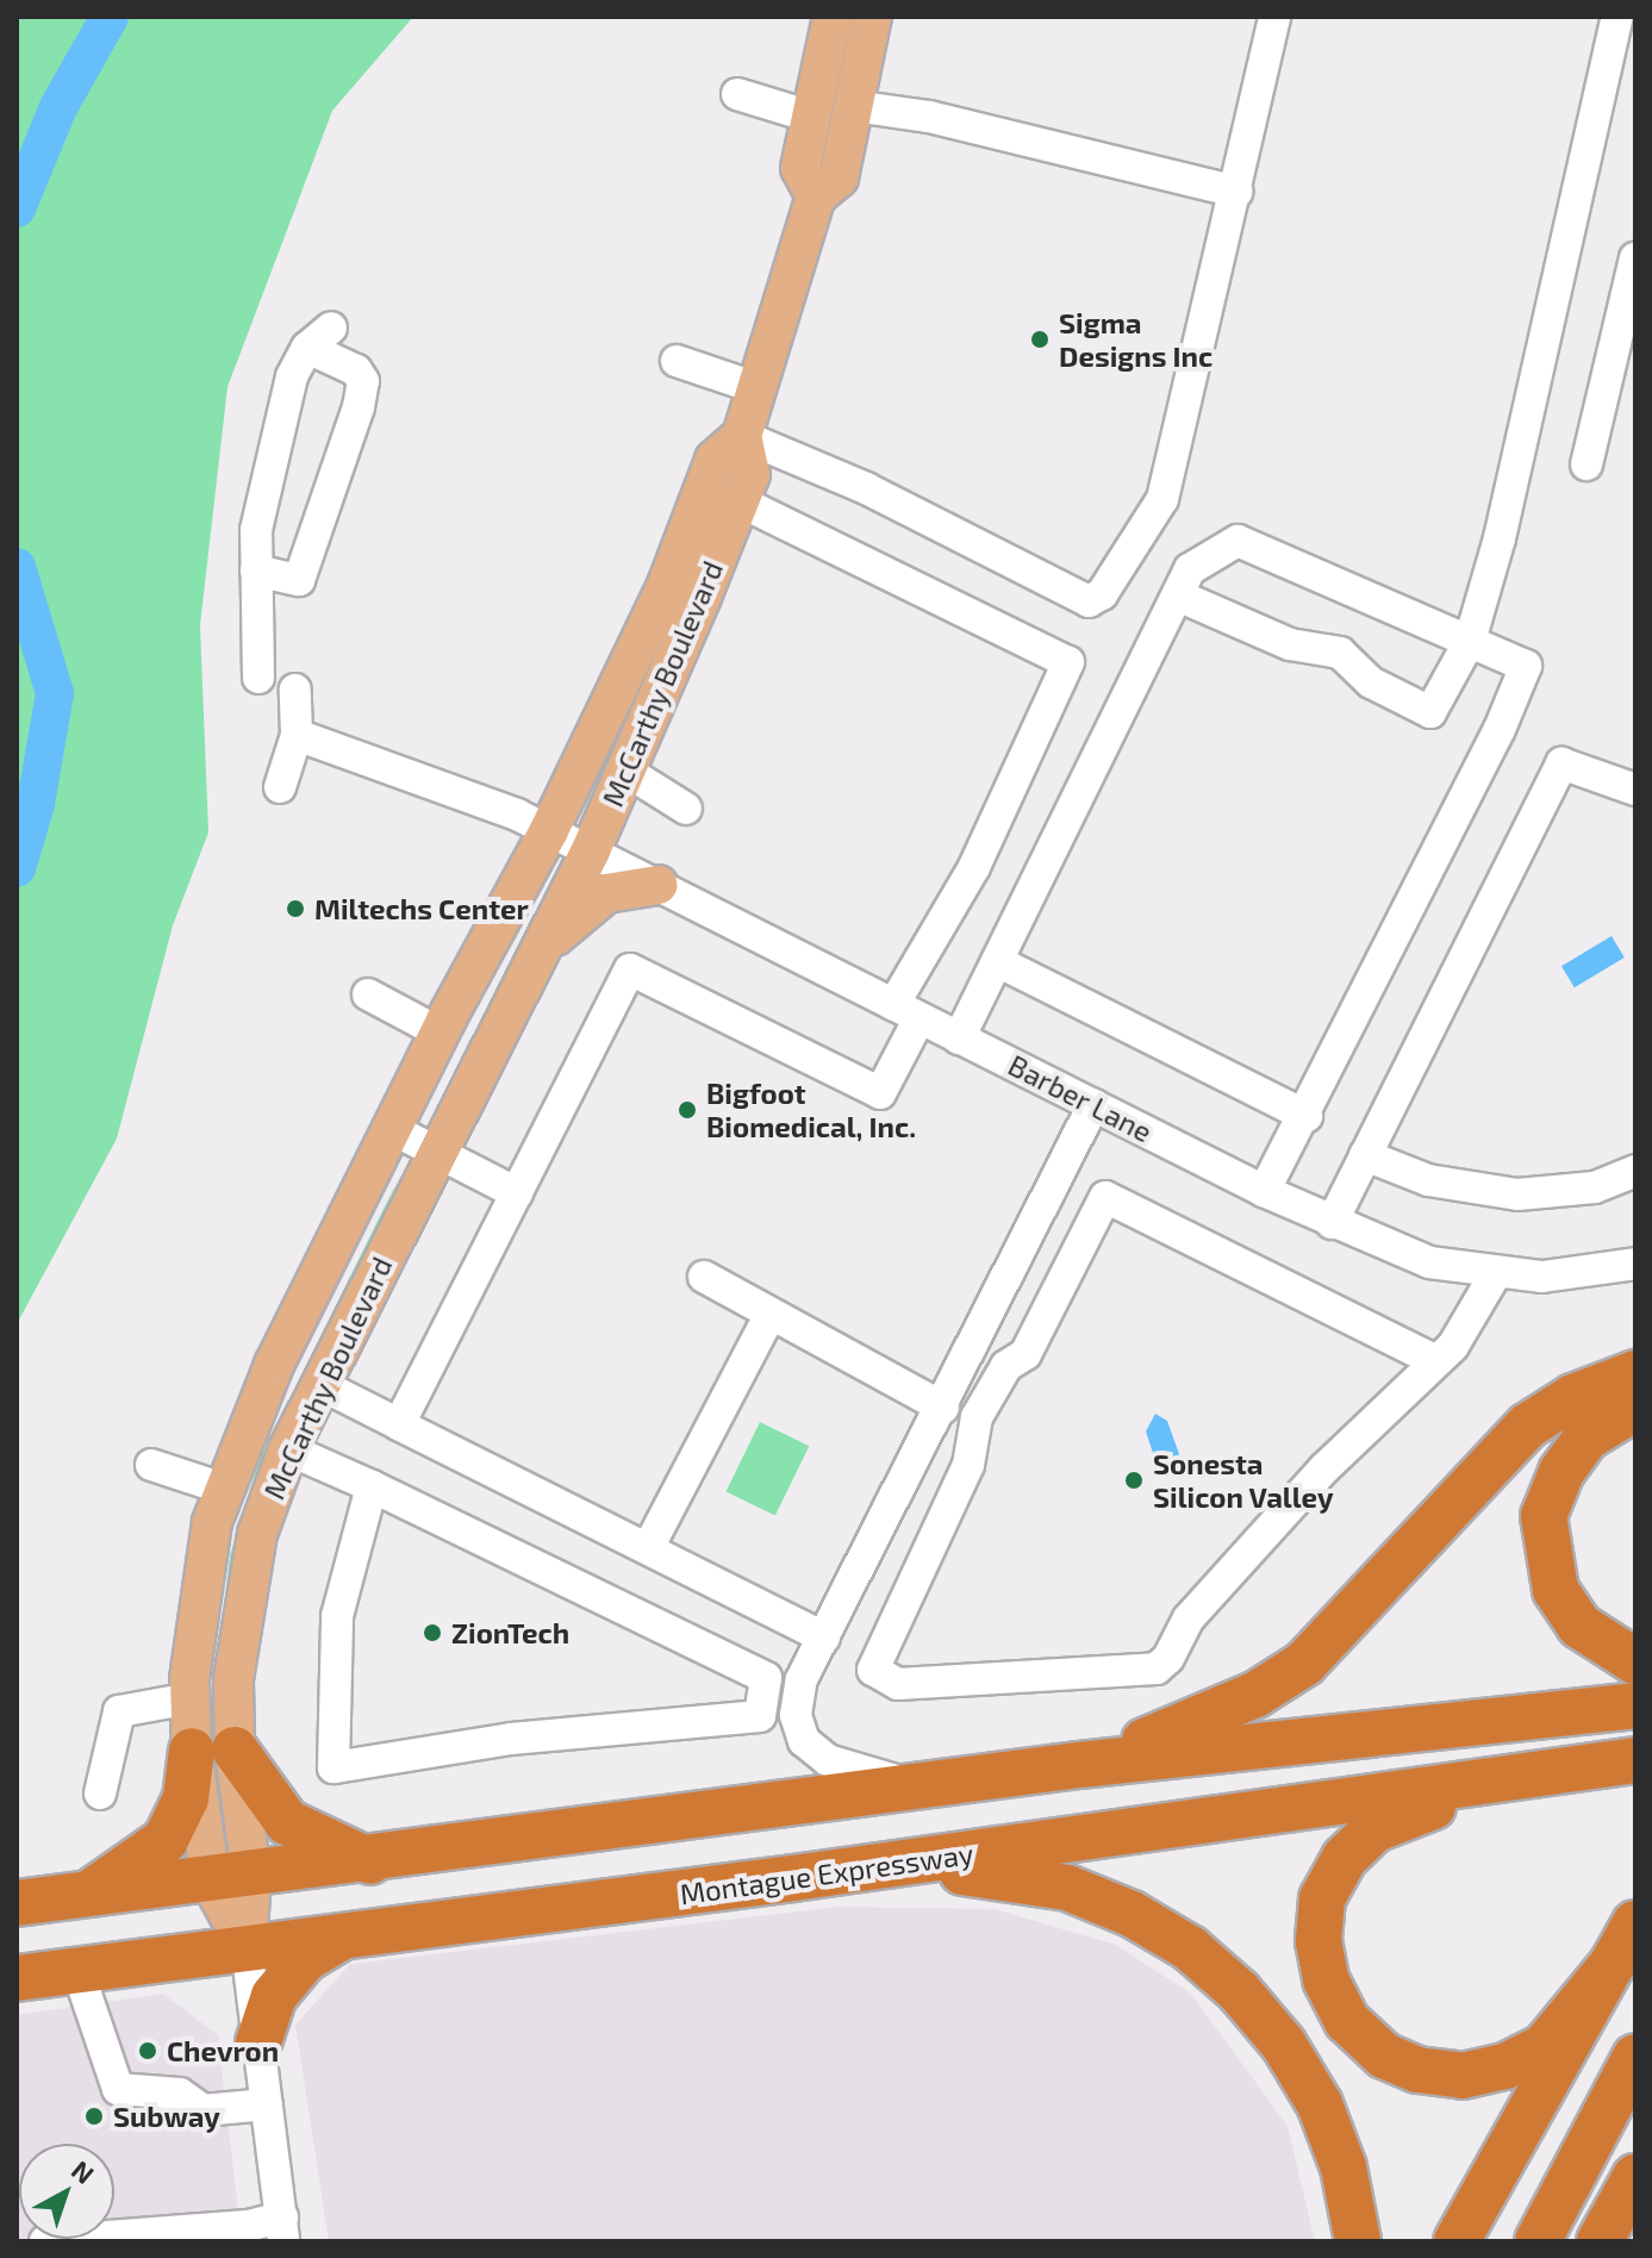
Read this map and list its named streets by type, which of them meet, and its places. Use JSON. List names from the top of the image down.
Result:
{
  "streets": {
    "highway": ["Montague Expressway"],
    "main road": ["McCarthy Boulevard"],
    "street": ["Barber Lane"]
  },
  "crossings": [
    ["McCarthy Boulevard", "Barber Lane"],
    ["McCarthy Boulevard", "Montague Expressway"]
  ],
  "places": [
    "Sigma Designs Inc",
    "Miltechs Center",
    "Bigfoot Biomedical, Inc.",
    "Sonesta Silicon Valley",
    "ZionTech",
    "Chevron",
    "Subway"
  ],
  "north": "top right"
}
